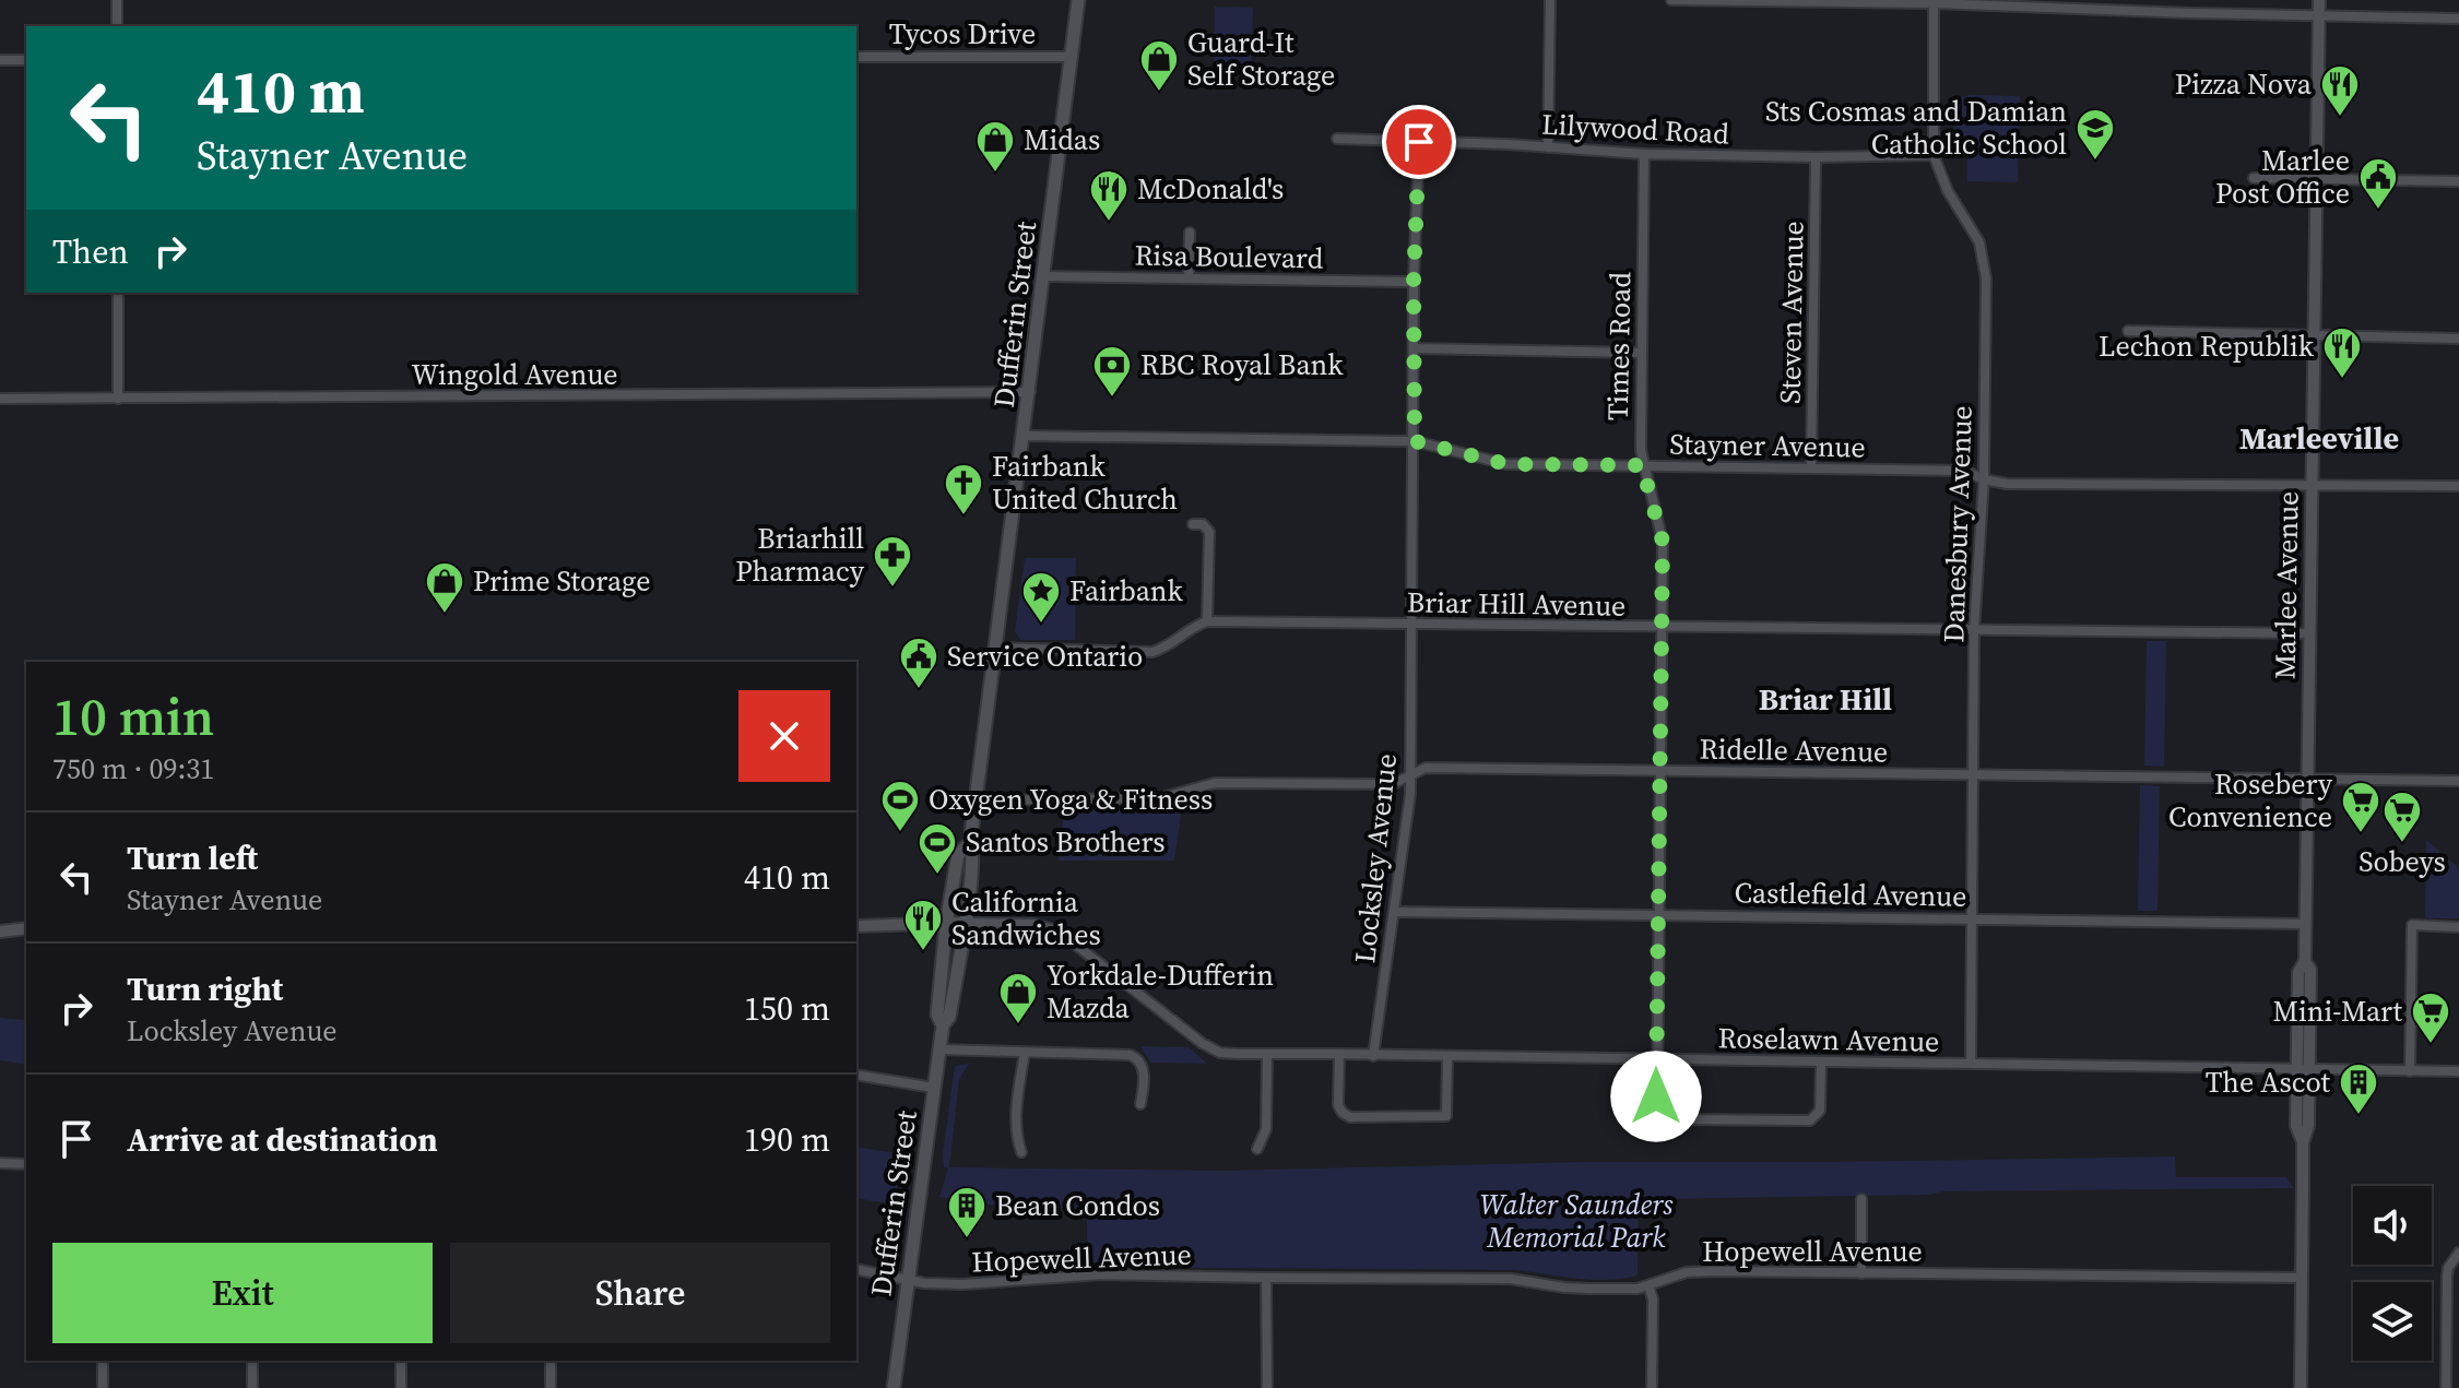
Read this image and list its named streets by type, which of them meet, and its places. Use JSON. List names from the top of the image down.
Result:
{
  "streets": {
    "main road": ["Dufferin Street"],
    "street": [
      "Tycos Drive",
      "Lilywood Road",
      "Risa Boulevard",
      "Steven Avenue",
      "Times Road",
      "Wingold Avenue",
      "Stayner Avenue",
      "Danesbury Avenue",
      "Marlee Avenue",
      "Briar Hill Avenue",
      "Ridelle Avenue",
      "Locksley Avenue",
      "Castlefield Avenue",
      "Roselawn Avenue",
      "Hopewell Avenue"
    ]
  },
  "crossings": [
    ["Tycos Drive", "Dufferin Street"],
    ["Lilywood Road", "Steven Avenue"],
    ["Lilywood Road", "Times Road"],
    ["Lilywood Road", "Danesbury Avenue"],
    ["Lilywood Road", "Locksley Avenue"],
    ["Risa Boulevard", "Dufferin Street"],
    ["Risa Boulevard", "Locksley Avenue"],
    ["Steven Avenue", "Stayner Avenue"],
    ["Dufferin Street", "Wingold Avenue"],
    ["Dufferin Street", "Stayner Avenue"],
    ["Dufferin Street", "Ridelle Avenue"],
    ["Dufferin Street", "Roselawn Avenue"],
    ["Dufferin Street", "Hopewell Avenue"],
    ["Times Road", "Stayner Avenue"],
    ["Times Road", "Briar Hill Avenue"],
    ["Times Road", "Ridelle Avenue"],
    ["Times Road", "Castlefield Avenue"],
    ["Times Road", "Roselawn Avenue"],
    ["Stayner Avenue", "Danesbury Avenue"],
    ["Stayner Avenue", "Marlee Avenue"],
    ["Stayner Avenue", "Locksley Avenue"],
    ["Danesbury Avenue", "Briar Hill Avenue"],
    ["Danesbury Avenue", "Ridelle Avenue"],
    ["Danesbury Avenue", "Castlefield Avenue"],
    ["Danesbury Avenue", "Roselawn Avenue"],
    ["Marlee Avenue", "Briar Hill Avenue"],
    ["Marlee Avenue", "Ridelle Avenue"],
    ["Marlee Avenue", "Castlefield Avenue"],
    ["Marlee Avenue", "Roselawn Avenue"],
    ["Marlee Avenue", "Hopewell Avenue"],
    ["Briar Hill Avenue", "Locksley Avenue"],
    ["Ridelle Avenue", "Locksley Avenue"],
    ["Locksley Avenue", "Castlefield Avenue"],
    ["Locksley Avenue", "Roselawn Avenue"]
  ],
  "districts": ["Marleeville", "Briar Hill"],
  "parks": ["Walter Saunders Memorial Park"],
  "places": {
    "shop": [
      "Guard-It Self Storage",
      "Midas",
      "Prime Storage",
      "Yorkdale-Dufferin Mazda"
    ],
    "restaurant": [
      "Pizza Nova",
      "McDonald's",
      "Lechon Republik",
      "California Sandwiches"
    ],
    "school or university": ["Sts Cosmas and Damian Catholic School"],
    "public building": ["Marlee Post Office", "Service Ontario"],
    "bank": ["RBC Royal Bank"],
    "church": ["Fairbank United Church"],
    "pharmacy": ["Briarhill Pharmacy"],
    "place": ["Fairbank"],
    "sports": ["Oxygen Yoga & Fitness", "Santos Brothers"],
    "supermarket": ["Rosebery Convenience", "Sobeys", "Mini-Mart"],
    "building": ["The Ascot", "Bean Condos"]
  },
  "page": {
    "turn": ["410 m", "Stayner Avenue"],
    "then": "Then",
    "heading": ["10 min", "750 m · 09:31"],
    "list": [
      {
        "name": "Turn left",
        "note": "Stayner Avenue",
        "value": "410 m"
      },
      {
        "name": "Turn right",
        "note": "Locksley Avenue",
        "value": "150 m"
      },
      {
        "name": "Arrive at destination",
        "value": "190 m"
      }
    ],
    "buttons": ["Exit", "Share"]
  }
}
